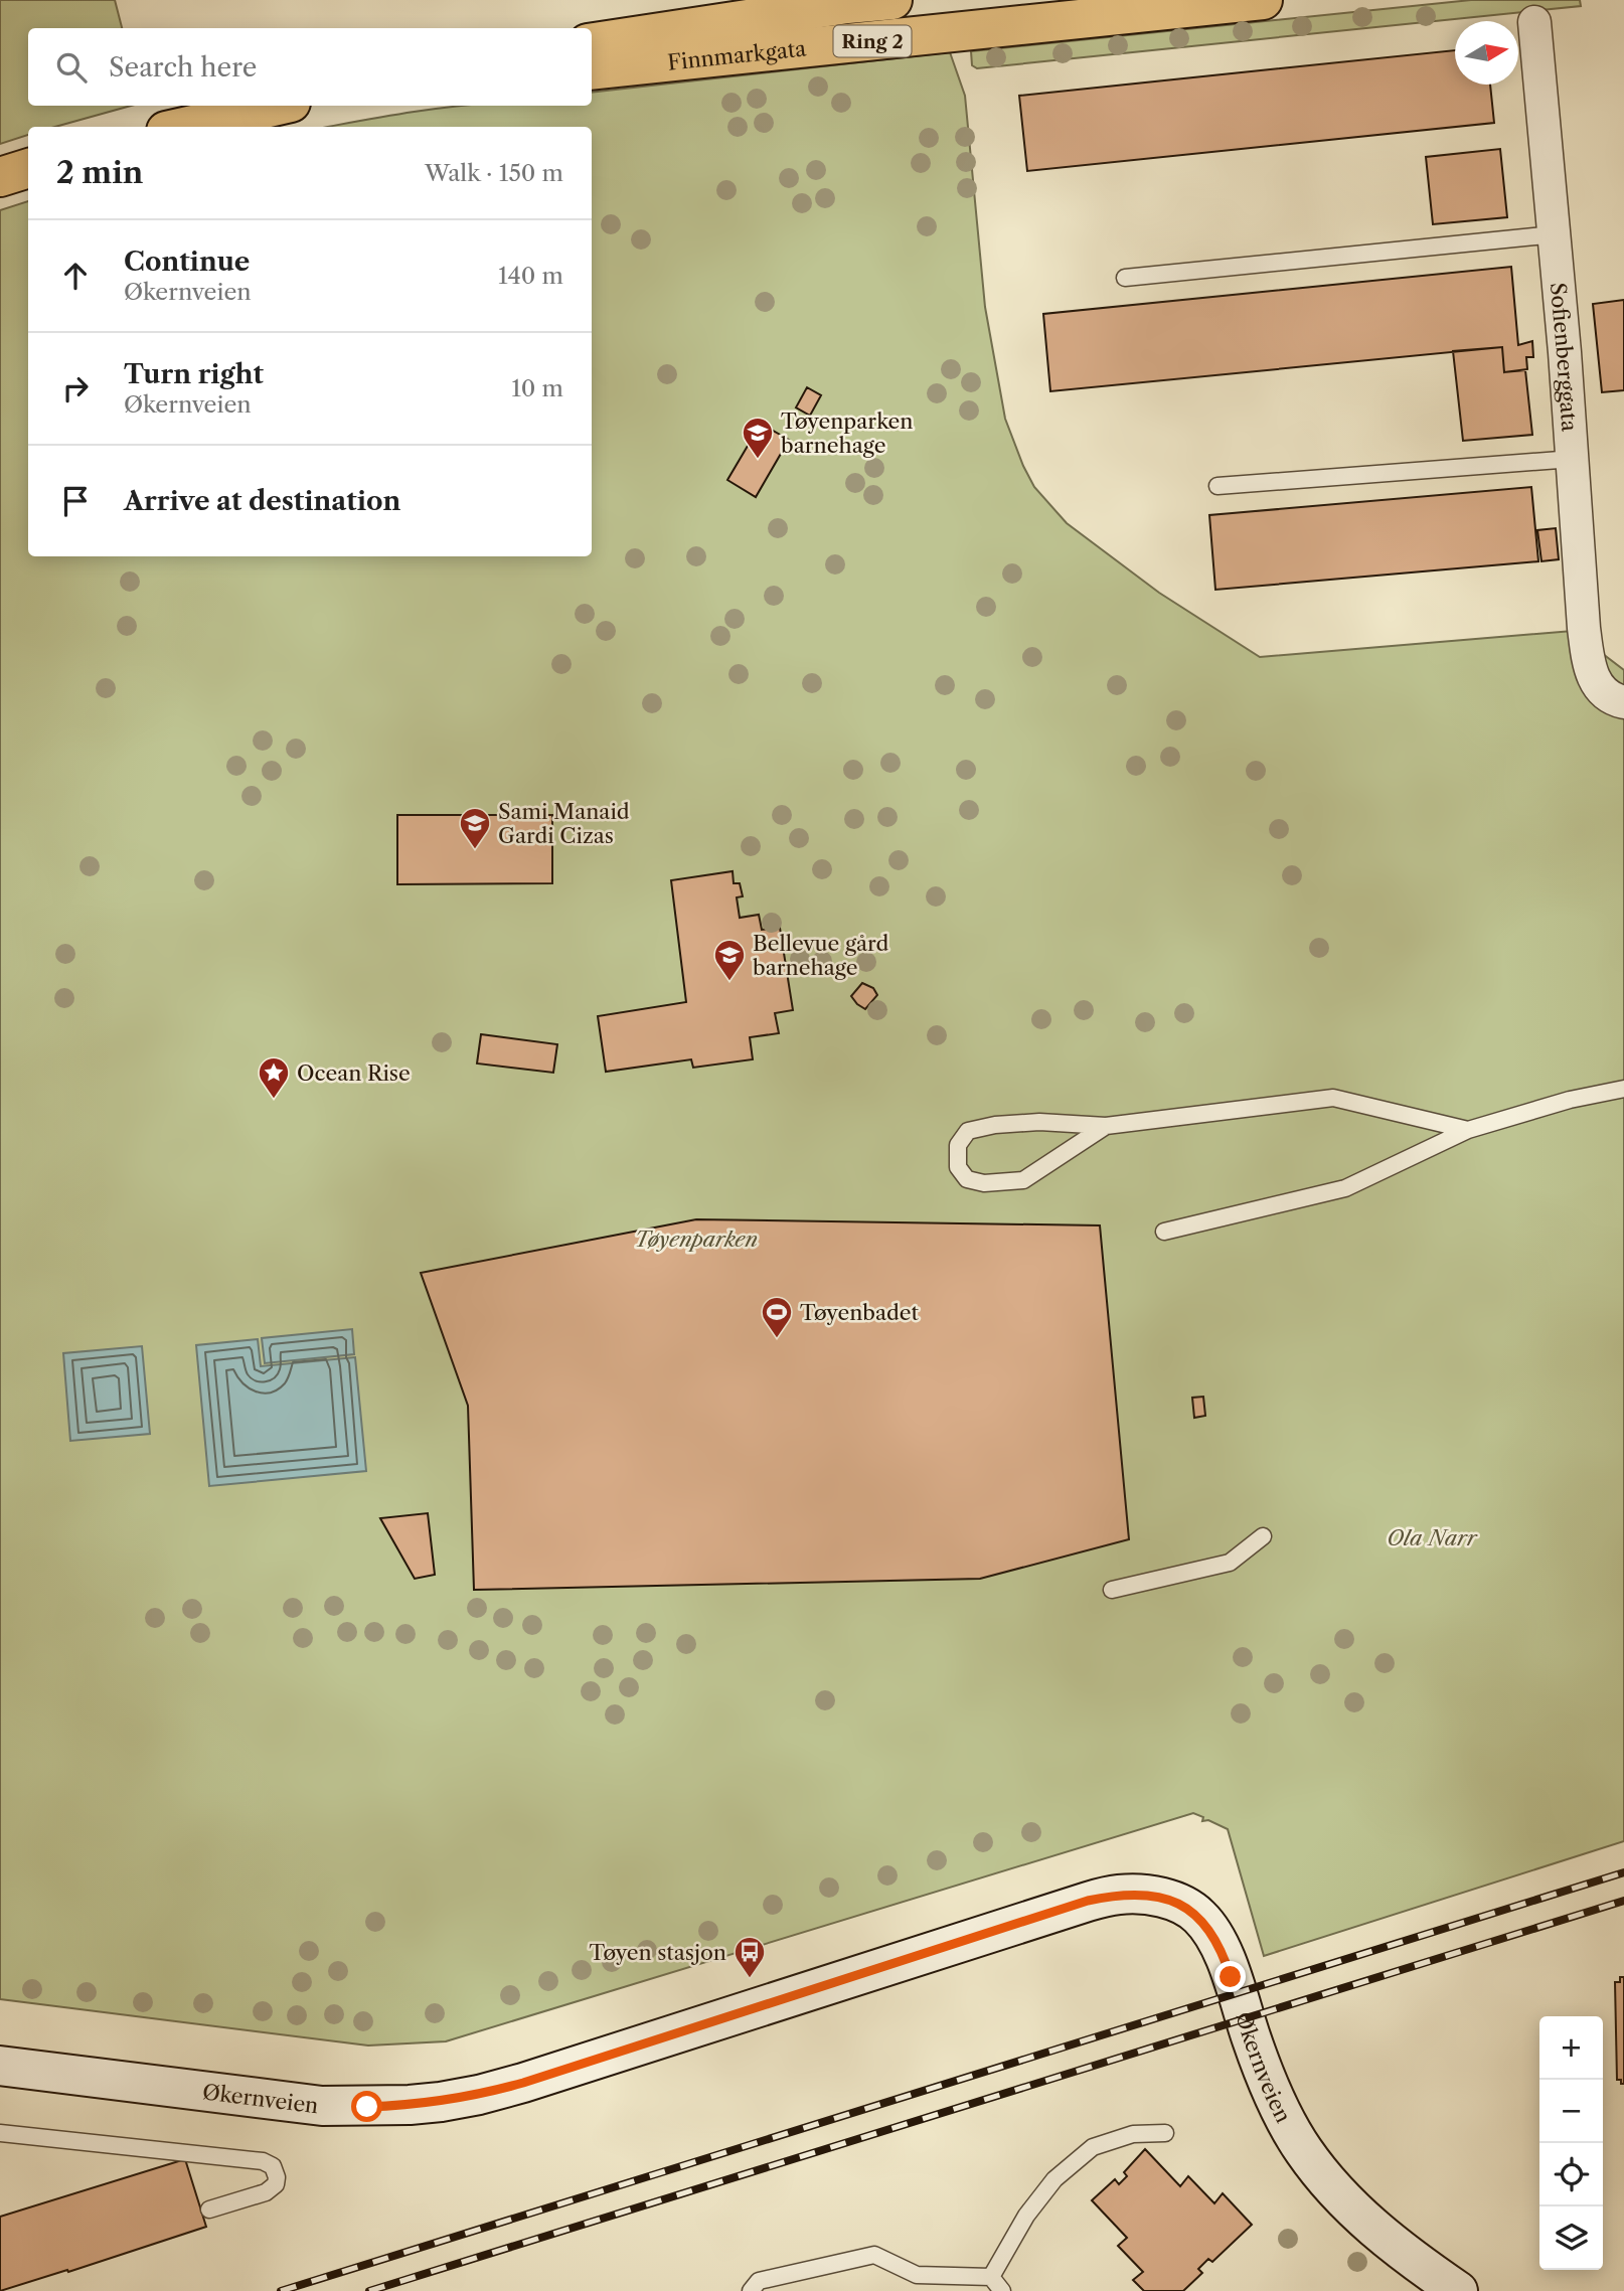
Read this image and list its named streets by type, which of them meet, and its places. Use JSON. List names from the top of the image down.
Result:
{
  "streets": {
    "main road": ["Ring 2", "Finnmarkgata", "Økernveien"],
    "street": ["Sofienberggata"]
  },
  "parks": ["Tøyenparken", "Ola Narr"],
  "places": {
    "school or university": ["Tøyenparken barnehage", "Sami Manaid Gardi Cizas", "Bellevue gård barnehage"],
    "place": ["Ocean Rise"],
    "sports": ["Tøyenbadet"],
    "bus stop": ["Tøyen stasjon"]
  },
  "north": "right",
  "page": {
    "search": "Search here",
    "heading": ["2 min", "Walk · 150 m"],
    "list": [
      ["Continue", "Økernveien", "140 m"],
      ["Turn right", "Økernveien", "10 m"],
      "Arrive at destination"
    ],
    "map_buttons": ["+", "−"]
  }
}
